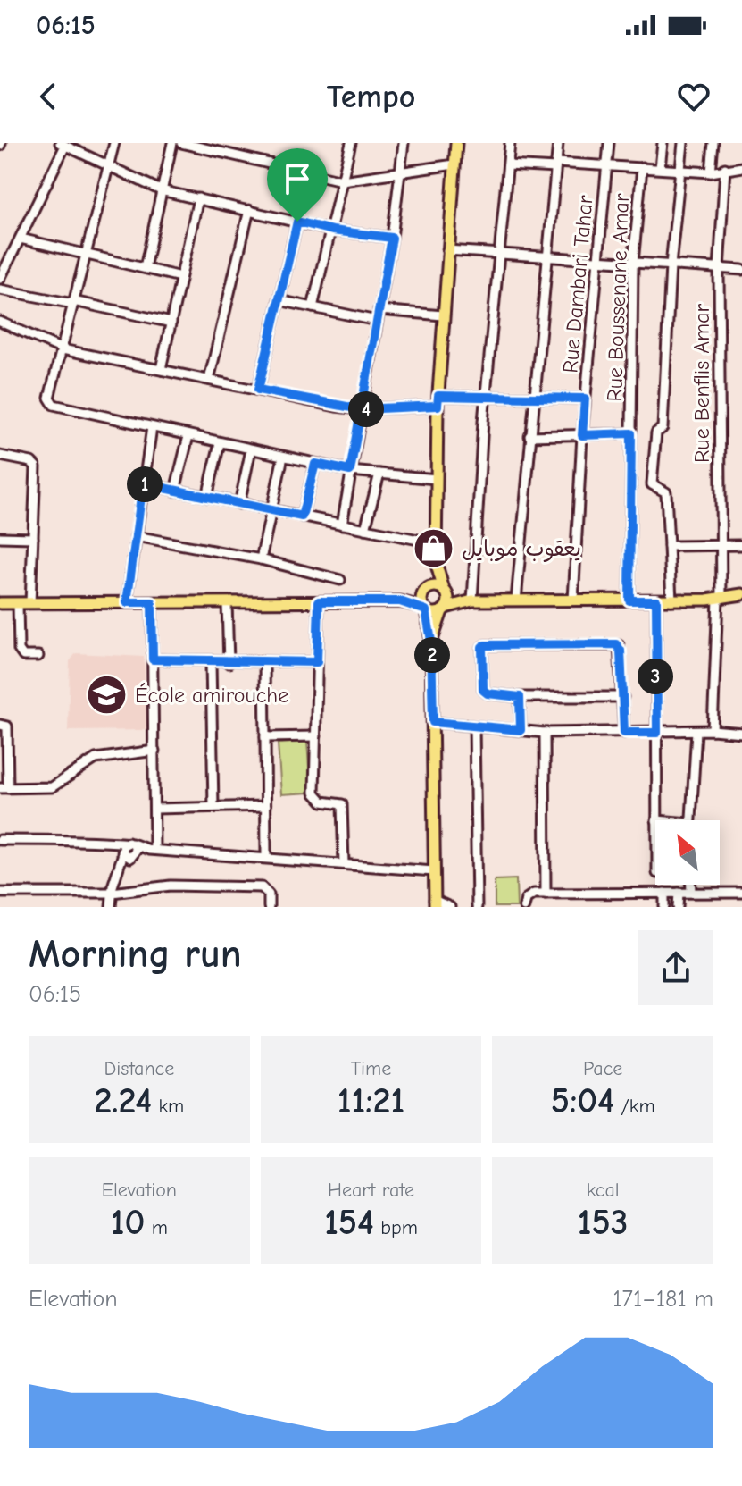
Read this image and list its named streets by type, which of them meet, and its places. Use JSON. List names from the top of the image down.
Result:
{
  "streets": {
    "street": ["Rue Dambari Tahar", "Rue Boussenane Amar", "Rue Benflis Amar"]
  },
  "places": {
    "shop": ["يعقوب موبايل"],
    "school or university": ["École amirouche"]
  },
  "north": "top left",
  "page": {
    "status": "06:15",
    "header": "Tempo",
    "pins": [
      "4",
      "1",
      "2",
      "3"
    ],
    "heading": ["Morning run", "06:15"],
    "stats": [
      ["Distance", "2.24 km"],
      ["Time", "11:21"],
      ["Pace", "5:04 /km"],
      ["Elevation", "10 m"],
      ["Heart rate", "154 bpm"],
      ["kcal", "153"]
    ],
    "chart": ["Elevation", "171–181 m"]
  }
}
